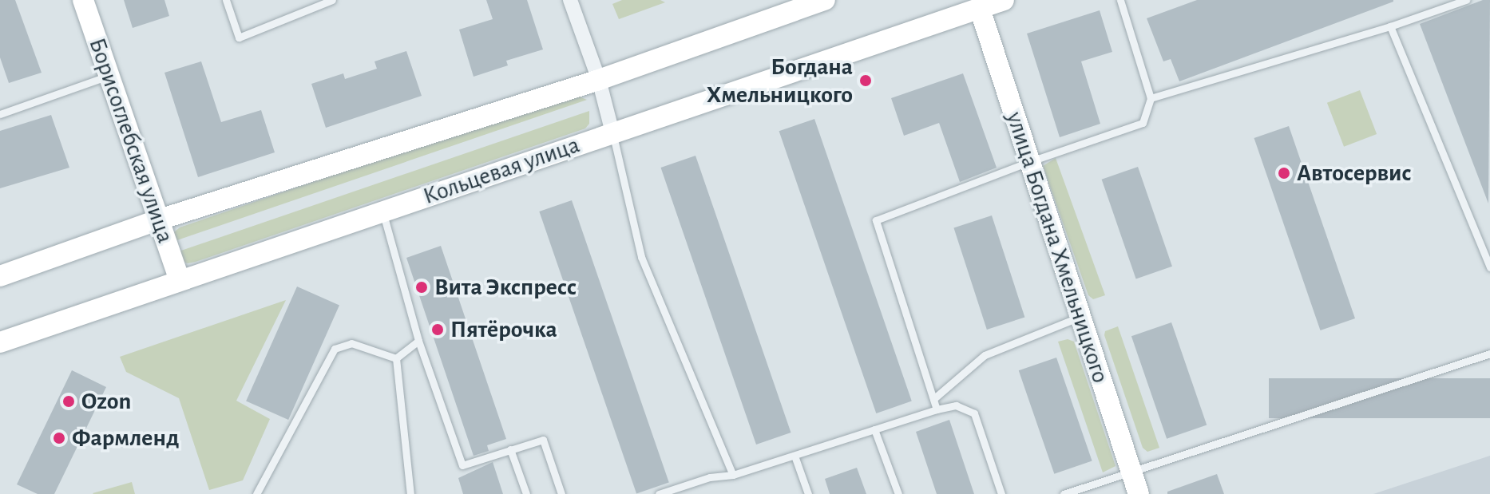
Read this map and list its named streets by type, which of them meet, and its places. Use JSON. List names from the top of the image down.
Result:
{
  "streets": {
    "main road": ["Борисоглебская улица", "Кольцевая улица", "улица Богдана Хмельницкого"]
  },
  "crossings": [
    ["Борисоглебская улица", "Кольцевая улица"],
    ["Кольцевая улица", "улица Богдана Хмельницкого"]
  ],
  "places": [
    "Богдана Хмельницкого",
    "Автосервис",
    "Вита Экспресс",
    "Пятёрочка",
    "Ozon",
    "Фармленд"
  ]
}
